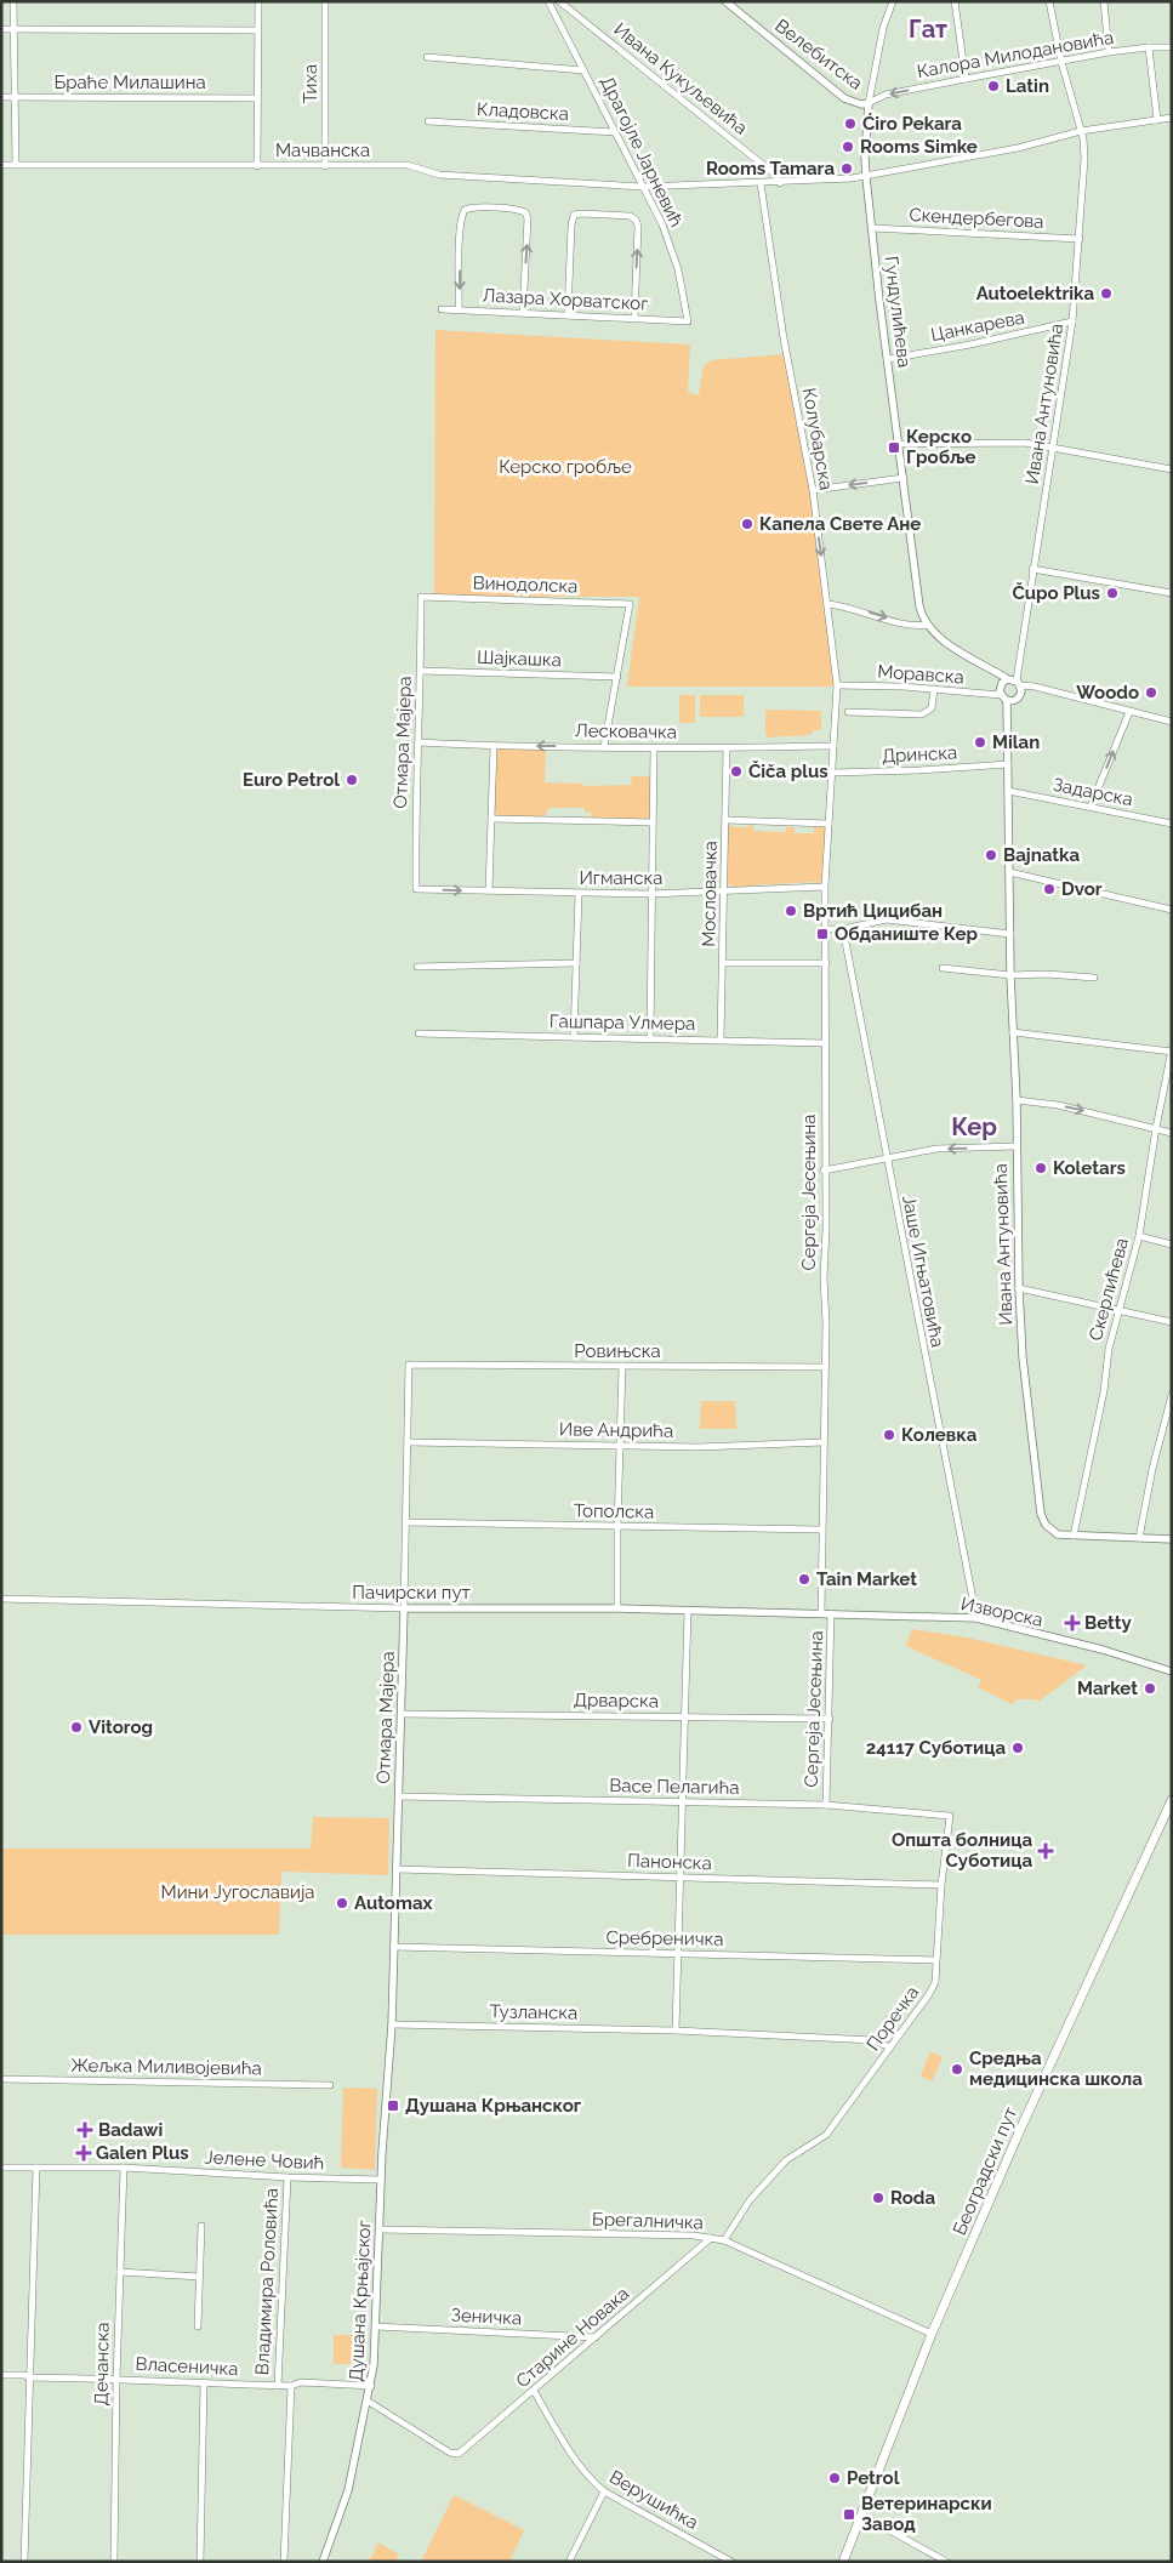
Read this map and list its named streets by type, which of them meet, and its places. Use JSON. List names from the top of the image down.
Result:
{
  "streets": {
    "main road": ["Београдски пут"],
    "street": [
      "Велебитска",
      "Калора Милодановића",
      "Ивана Кукуљевића",
      "Браће Милашина",
      "Тиха",
      "Кладовска",
      "Мачванска",
      "Драгојле Јарневић",
      "Скендербегова",
      "Лазара Хорватског",
      "Гундулићева",
      "Цанкарева",
      "Ивана Антуновића",
      "Колубарска",
      "Винодолска",
      "Шајкашка",
      "Моравска",
      "Лесковачка",
      "Отмара Мајера",
      "Дринска",
      "Задарска",
      "Игманска",
      "Мословачка",
      "Гашпара Улмера",
      "Сергеја Јесењина",
      "Јаше Игњатовића",
      "Скерлићева",
      "Ровињска",
      "Иве Андрића",
      "Тополска",
      "Пачирски пут",
      "Изворска",
      "Дрварска",
      "Васе Пелагића",
      "Панонска",
      "Сребреничка",
      "Тузланска",
      "Поречка",
      "Жељка Миливојевића",
      "Јелене Човић",
      "Брегалничка",
      "Владимира Роловића",
      "Душана Крњајског",
      "Зеничка",
      "Старине Новака",
      "Дечанска",
      "Власеничка",
      "Верушићка"
    ]
  },
  "crossings": [
    ["Велебитска", "Калора Милодановића"],
    ["Велебитска", "Гундулићева"],
    ["Калора Милодановића", "Гундулићева"],
    ["Калора Милодановића", "Ивана Антуновића"],
    ["Ивана Кукуљевића", "Мачванска"],
    ["Тиха", "Мачванска"],
    ["Кладовска", "Драгојле Јарневић"],
    ["Мачванска", "Драгојле Јарневић"],
    ["Мачванска", "Гундулићева"],
    ["Мачванска", "Ивана Антуновића"],
    ["Мачванска", "Колубарска"],
    ["Драгојле Јарневић", "Лазара Хорватског"],
    ["Скендербегова", "Гундулићева"],
    ["Скендербегова", "Ивана Антуновића"],
    ["Гундулићева", "Цанкарева"],
    ["Цанкарева", "Ивана Антуновића"],
    ["Ивана Антуновића", "Моравска"],
    ["Ивана Антуновића", "Дринска"],
    ["Ивана Антуновића", "Задарска"],
    ["Ивана Антуновића", "Скерлићева"],
    ["Колубарска", "Моравска"],
    ["Колубарска", "Лесковачка"],
    ["Колубарска", "Дринска"],
    ["Колубарска", "Сергеја Јесењина"],
    ["Винодолска", "Шајкашка"],
    ["Винодолска", "Отмара Мајера"],
    ["Шајкашка", "Отмара Мајера"],
    ["Лесковачка", "Отмара Мајера"],
    ["Лесковачка", "Мословачка"],
    ["Отмара Мајера", "Игманска"],
    ["Отмара Мајера", "Ровињска"],
    ["Отмара Мајера", "Иве Андрића"],
    ["Отмара Мајера", "Тополска"],
    ["Отмара Мајера", "Пачирски пут"],
    ["Отмара Мајера", "Дрварска"],
    ["Отмара Мајера", "Васе Пелагића"],
    ["Отмара Мајера", "Панонска"],
    ["Отмара Мајера", "Сребреничка"],
    ["Отмара Мајера", "Тузланска"],
    ["Отмара Мајера", "Душана Крњајског"],
    ["Дринска", "Сергеја Јесењина"],
    ["Игманска", "Мословачка"],
    ["Игманска", "Сергеја Јесењина"],
    ["Мословачка", "Гашпара Улмера"],
    ["Гашпара Улмера", "Сергеја Јесењина"],
    ["Сергеја Јесењина", "Ровињска"],
    ["Сергеја Јесењина", "Иве Андрића"],
    ["Сергеја Јесењина", "Тополска"],
    ["Сергеја Јесењина", "Пачирски пут"],
    ["Сергеја Јесењина", "Изворска"],
    ["Сергеја Јесењина", "Дрварска"],
    ["Сергеја Јесењина", "Васе Пелагића"],
    ["Јаше Игњатовића", "Изворска"],
    ["Пачирски пут", "Изворска"],
    ["Васе Пелагића", "Поречка"],
    ["Панонска", "Поречка"],
    ["Сребреничка", "Поречка"],
    ["Тузланска", "Поречка"],
    ["Поречка", "Брегалничка"],
    ["Јелене Човић", "Владимира Роловића"],
    ["Јелене Човић", "Душана Крњајског"],
    ["Јелене Човић", "Дечанска"],
    ["Београдски пут", "Брегалничка"],
    ["Брегалничка", "Душана Крњајског"],
    ["Брегалничка", "Старине Новака"],
    ["Владимира Роловића", "Власеничка"],
    ["Душана Крњајског", "Зеничка"],
    ["Душана Крњајског", "Старине Новака"],
    ["Душана Крњајског", "Власеничка"],
    ["Зеничка", "Старине Новака"],
    ["Старине Новака", "Верушићка"],
    ["Дечанска", "Власеничка"]
  ],
  "districts": ["Гат", "Кер"],
  "parks": ["Керско гробље", "Мини Југославија"],
  "places": {
    "other": [
      "Latin",
      "Ćiro Pekara",
      "Rooms Simke",
      "Rooms Tamara",
      "Autoelektrika",
      "Капела Свете Ане",
      "Čupo Plus",
      "Woodo",
      "Milan",
      "Čiča plus",
      "Euro Petrol",
      "Bajnatka",
      "Dvor",
      "Вртић Цицибан",
      "Koletars",
      "Колевка",
      "Tain Market",
      "Market",
      "Vitorog",
      "24117 Суботица",
      "Automax",
      "Средња медицинска школа",
      "Roda",
      "Petrol"
    ],
    "transit": [
      "Керско Гробље",
      "Обданиште Кер",
      "Душана Крњанског",
      "Ветеринарски Завод"
    ],
    "health": [
      "Betty",
      "Општа болница Суботица",
      "Badawi",
      "Galen Plus"
    ]
  }
}
